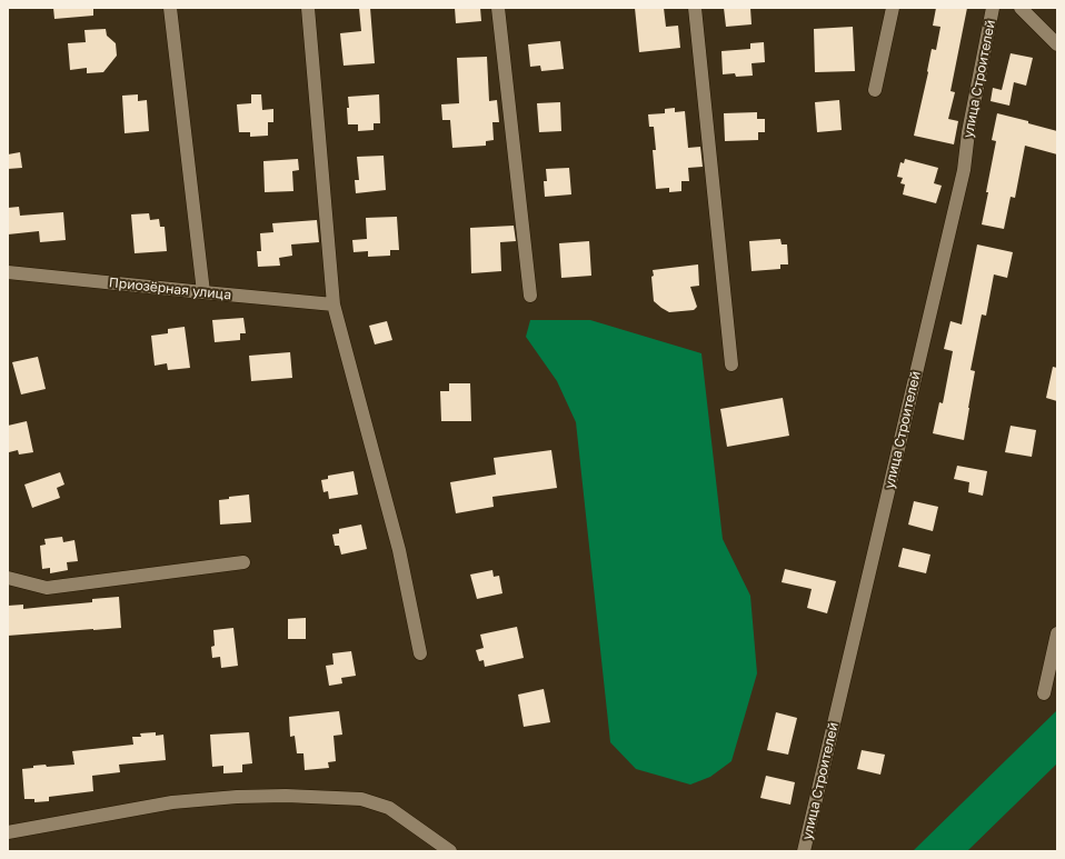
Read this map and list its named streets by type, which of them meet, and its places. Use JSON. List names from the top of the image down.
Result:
{
  "streets": {
    "street": ["улица Строителей", "Приозёрная улица"]
  }
}
